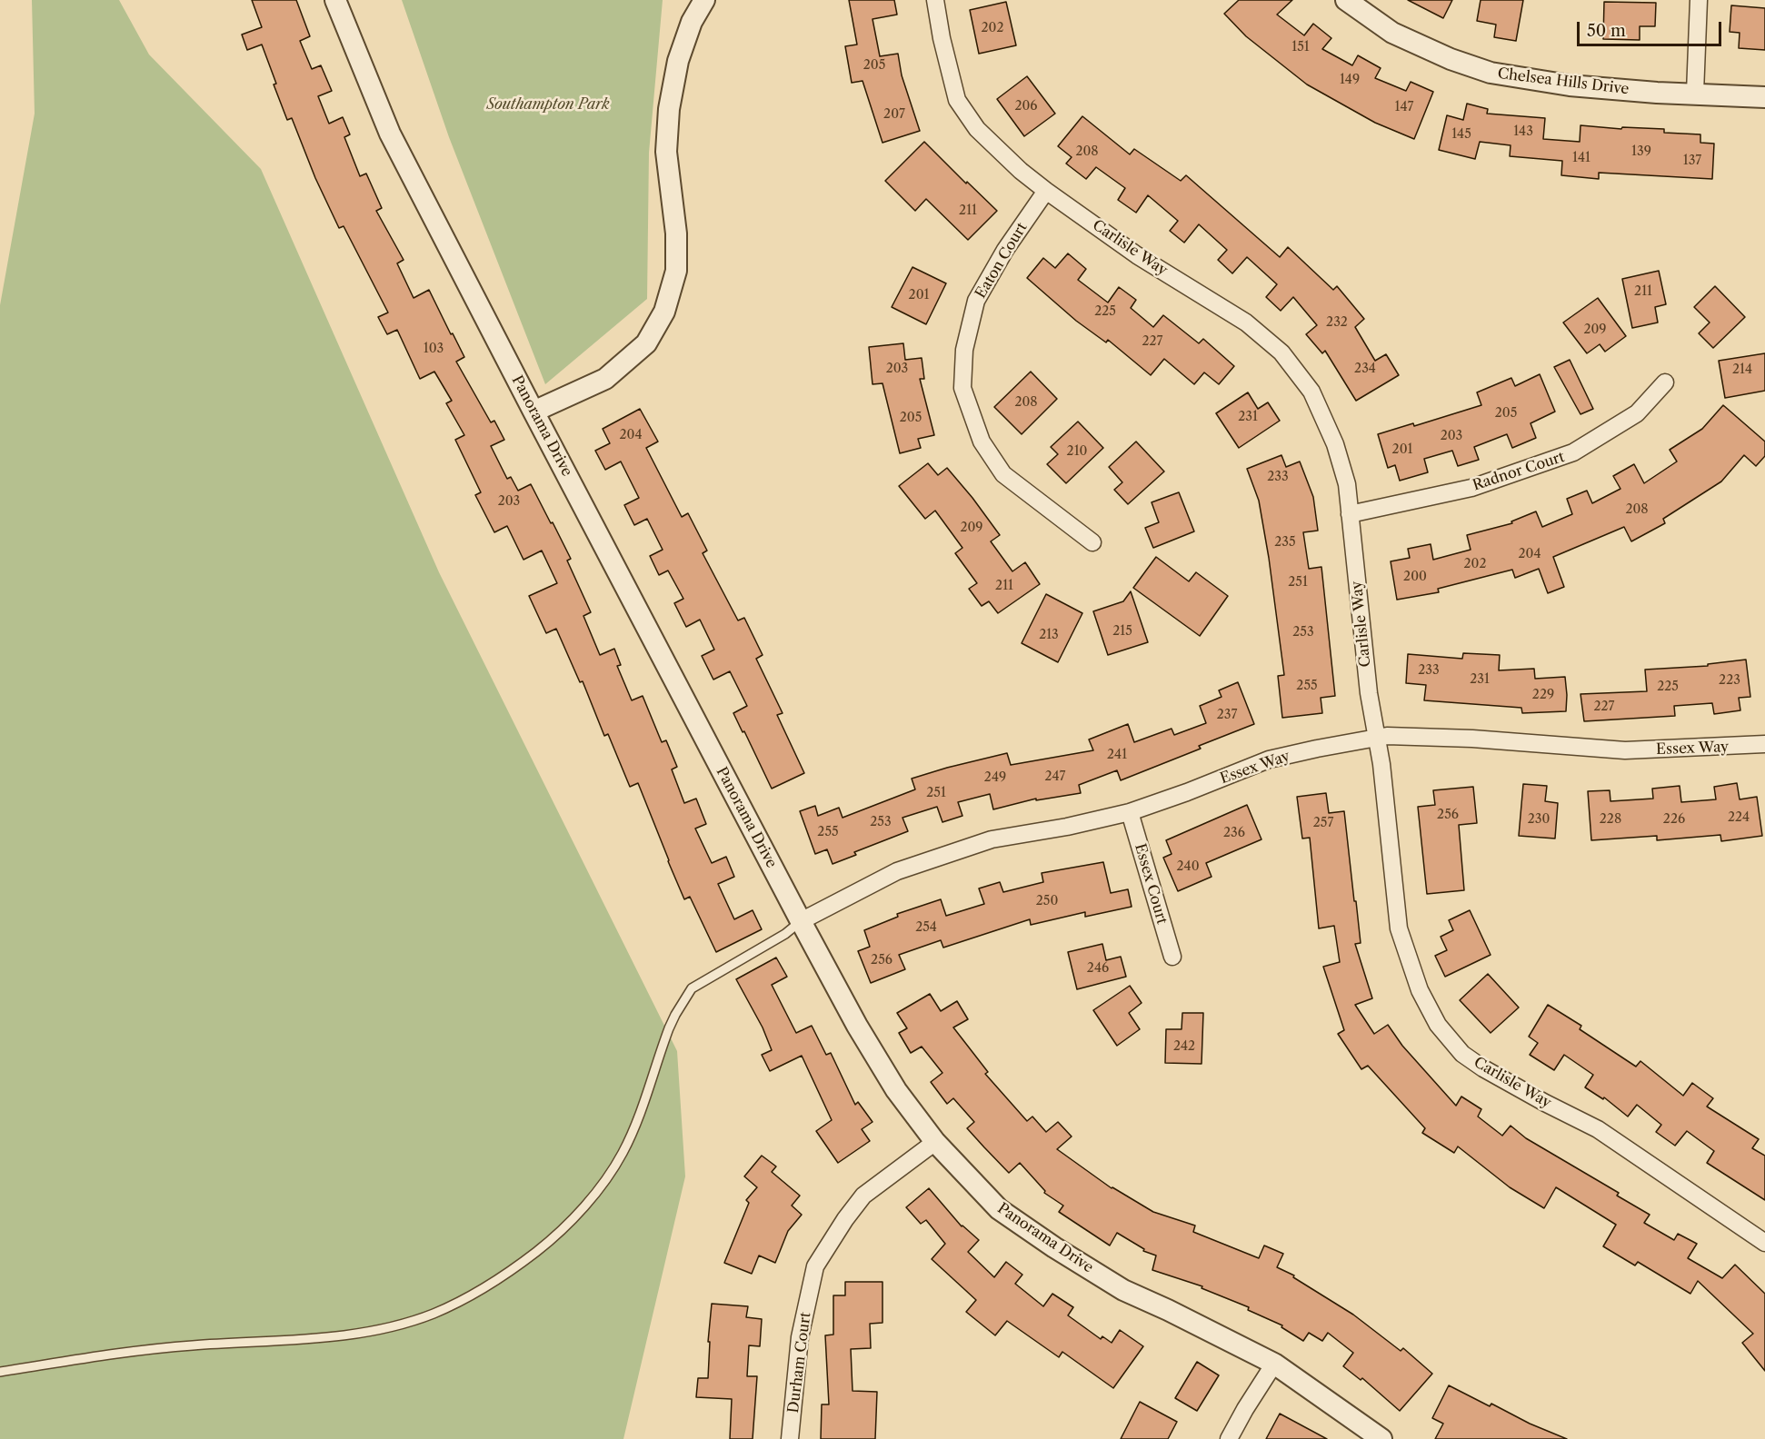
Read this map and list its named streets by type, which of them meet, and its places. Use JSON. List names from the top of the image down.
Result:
{
  "streets": {
    "street": [
      "Chelsea Hills Drive",
      "Carlisle Way",
      "Eaton Court",
      "Panorama Drive",
      "Radnor Court",
      "Essex Way",
      "Essex Court",
      "Durham Court"
    ]
  },
  "crossings": [
    ["Carlisle Way", "Eaton Court"],
    ["Carlisle Way", "Radnor Court"],
    ["Carlisle Way", "Essex Way"],
    ["Panorama Drive", "Essex Way"],
    ["Panorama Drive", "Durham Court"],
    ["Essex Way", "Essex Court"]
  ],
  "parks": ["Southampton Park"],
  "house_numbers": [
    "202",
    "151",
    "205",
    "149",
    "206",
    "147",
    "207",
    "143",
    "145",
    "208",
    "139",
    "141",
    "137",
    "211",
    "211",
    "201",
    "225",
    "232",
    "209",
    "227",
    "103",
    "203",
    "234",
    "214",
    "208",
    "205",
    "231",
    "205",
    "204",
    "203",
    "201",
    "210",
    "233",
    "203",
    "208",
    "209",
    "235",
    "204",
    "202",
    "200",
    "251",
    "211",
    "215",
    "253",
    "213",
    "233",
    "231",
    "223",
    "255",
    "225",
    "229",
    "227",
    "237",
    "241",
    "247",
    "249",
    "251",
    "256",
    "224",
    "230",
    "228",
    "226",
    "253",
    "257",
    "255",
    "236",
    "240",
    "250",
    "254",
    "256",
    "246",
    "242"
  ],
  "scale_bar": "50 m"
}
